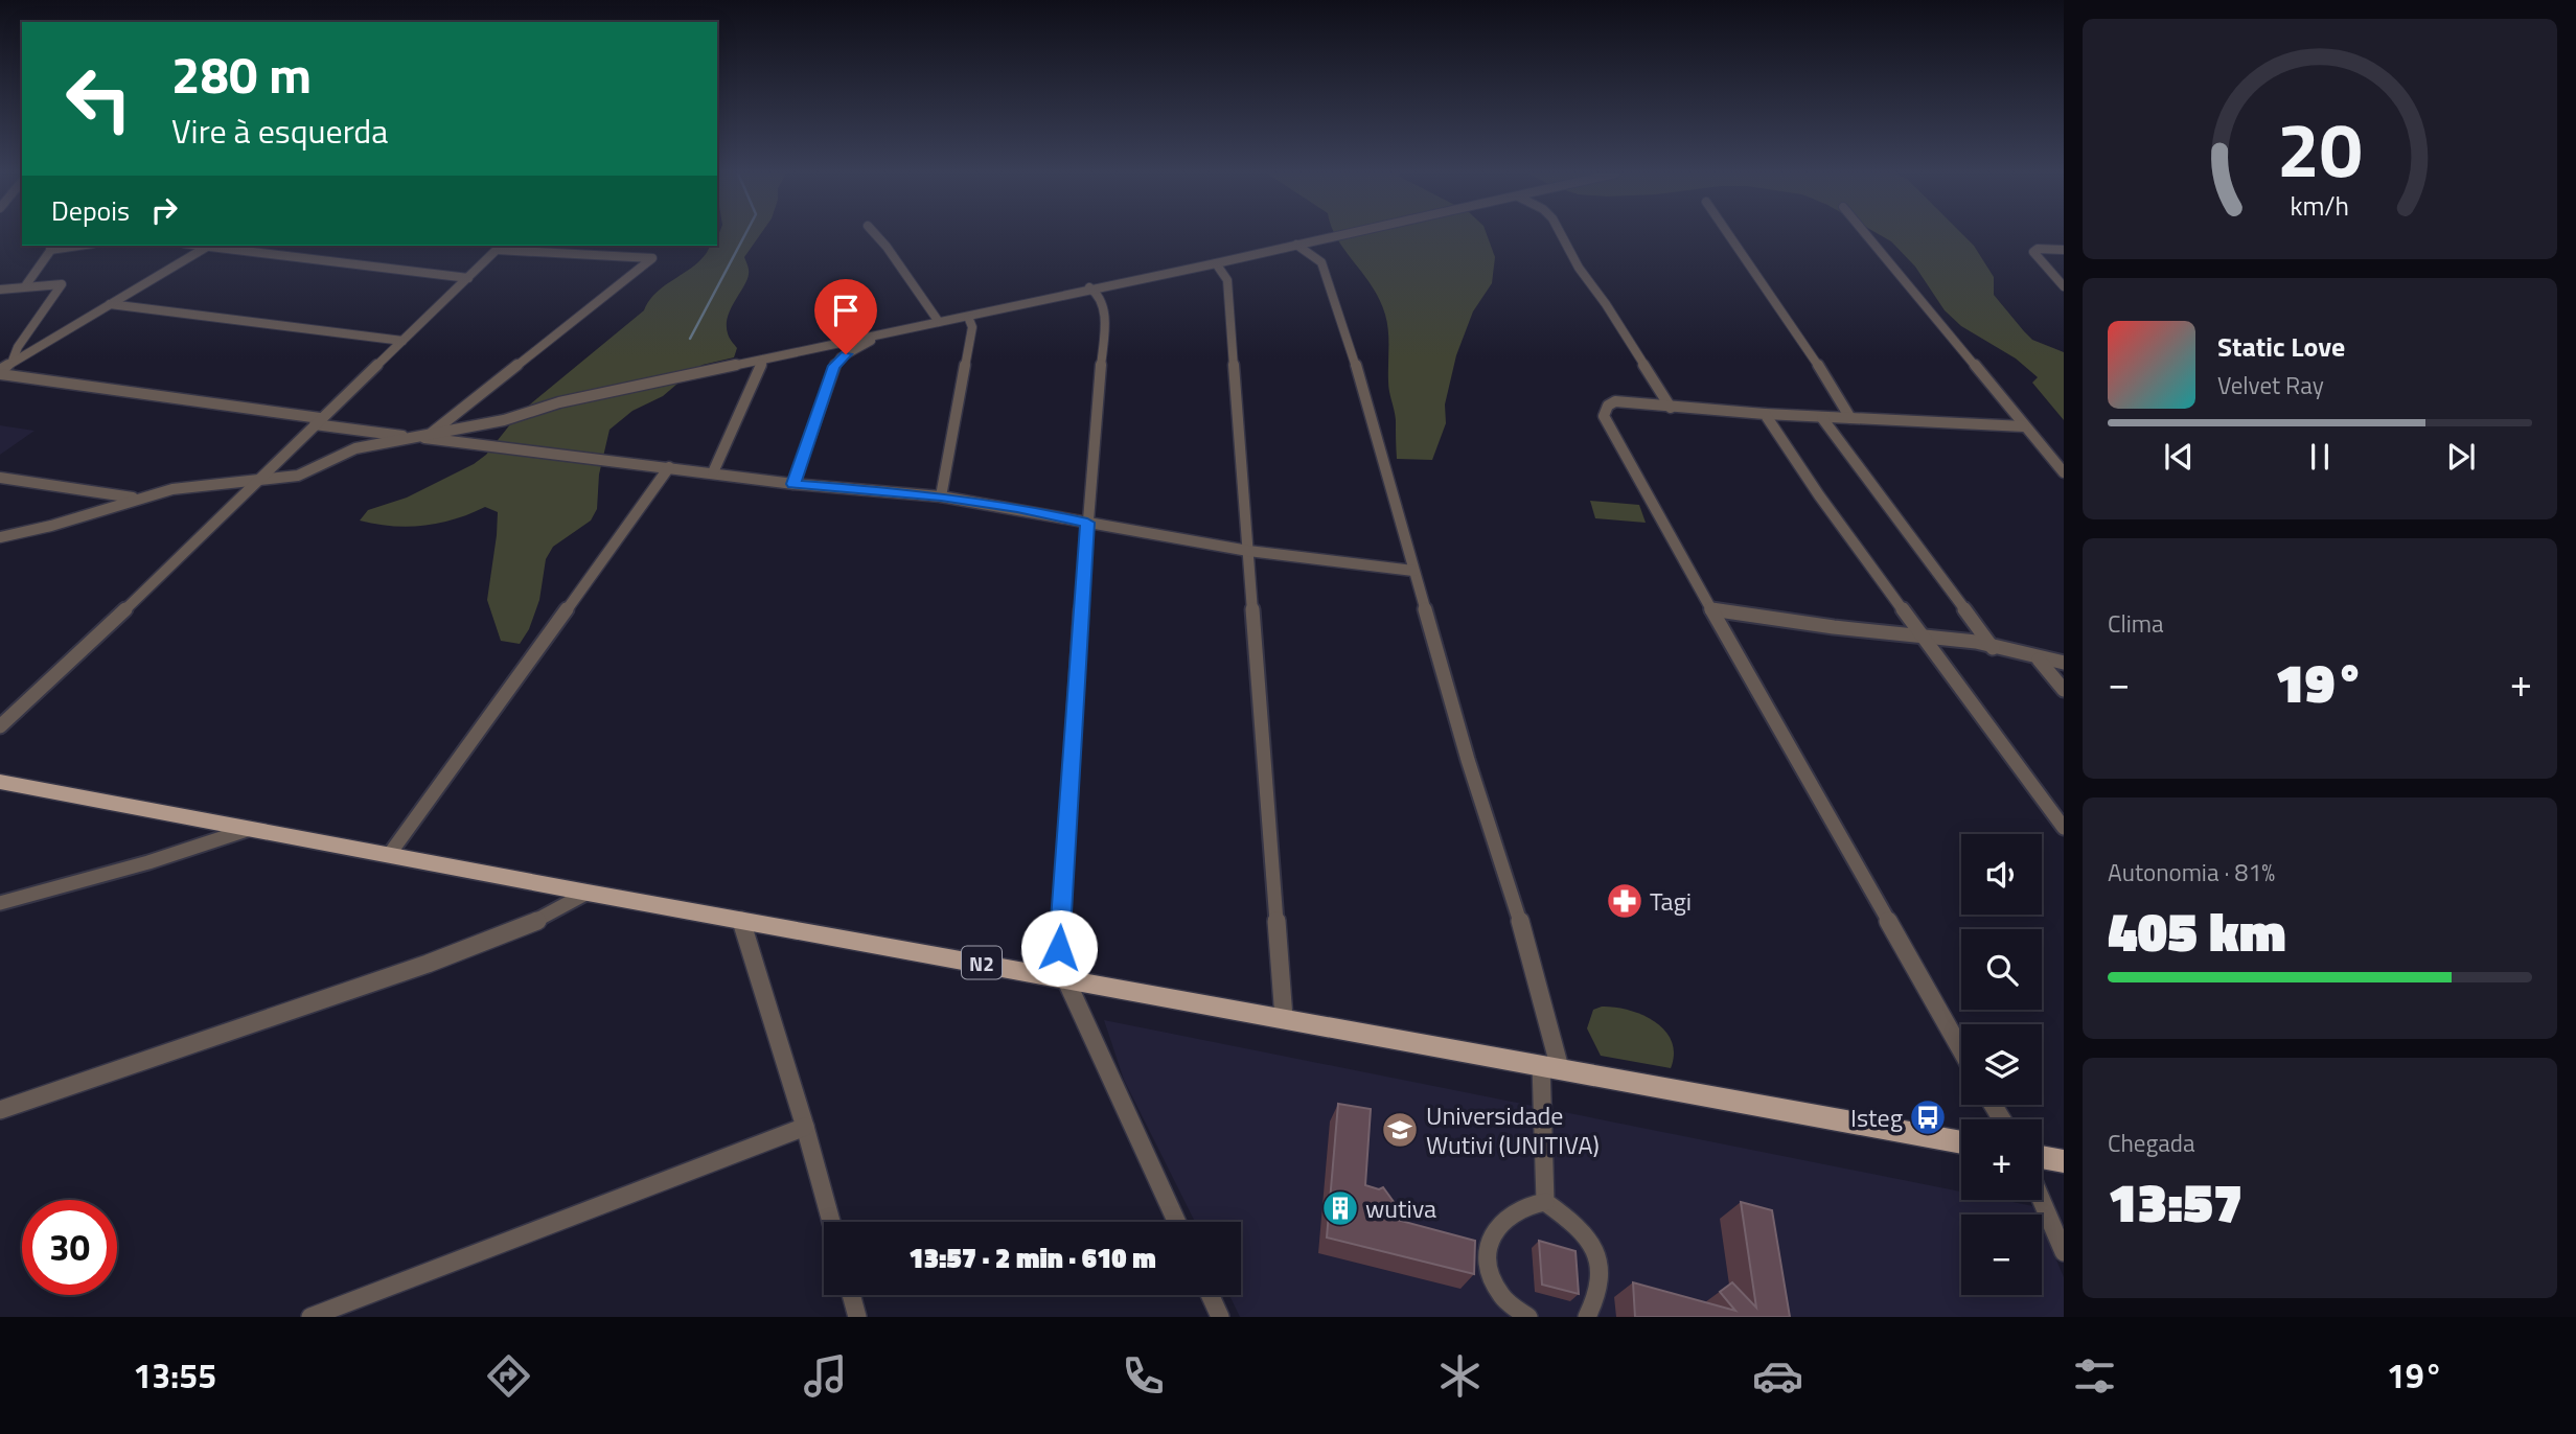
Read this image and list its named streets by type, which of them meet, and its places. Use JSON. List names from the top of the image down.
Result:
{
  "streets": {
    "main road": ["N2"]
  },
  "places": {
    "pharmacy": ["Tagi"],
    "bus stop": ["Isteg"],
    "school or university": ["Universidade Wutivi (UNITIVA)"],
    "building": ["wutiva"]
  },
  "page": {
    "turn": ["280 m", "Vire à esquerda"],
    "then": "Depois",
    "song": ["Static Love", "Velvet Ray"],
    "tile": [
      "Clima",
      ["Autonomia · 81%", "405 km"],
      ["Chegada", "13:57"]
    ],
    "heat": ["−", "19°", "+"],
    "map_buttons": ["+", "−"],
    "limit": "30",
    "trip": "13:57 · 2 min · 610 m",
    "tabs": ["13:55", "19°"],
    "gauge": ["20", "km/h"]
  }
}
